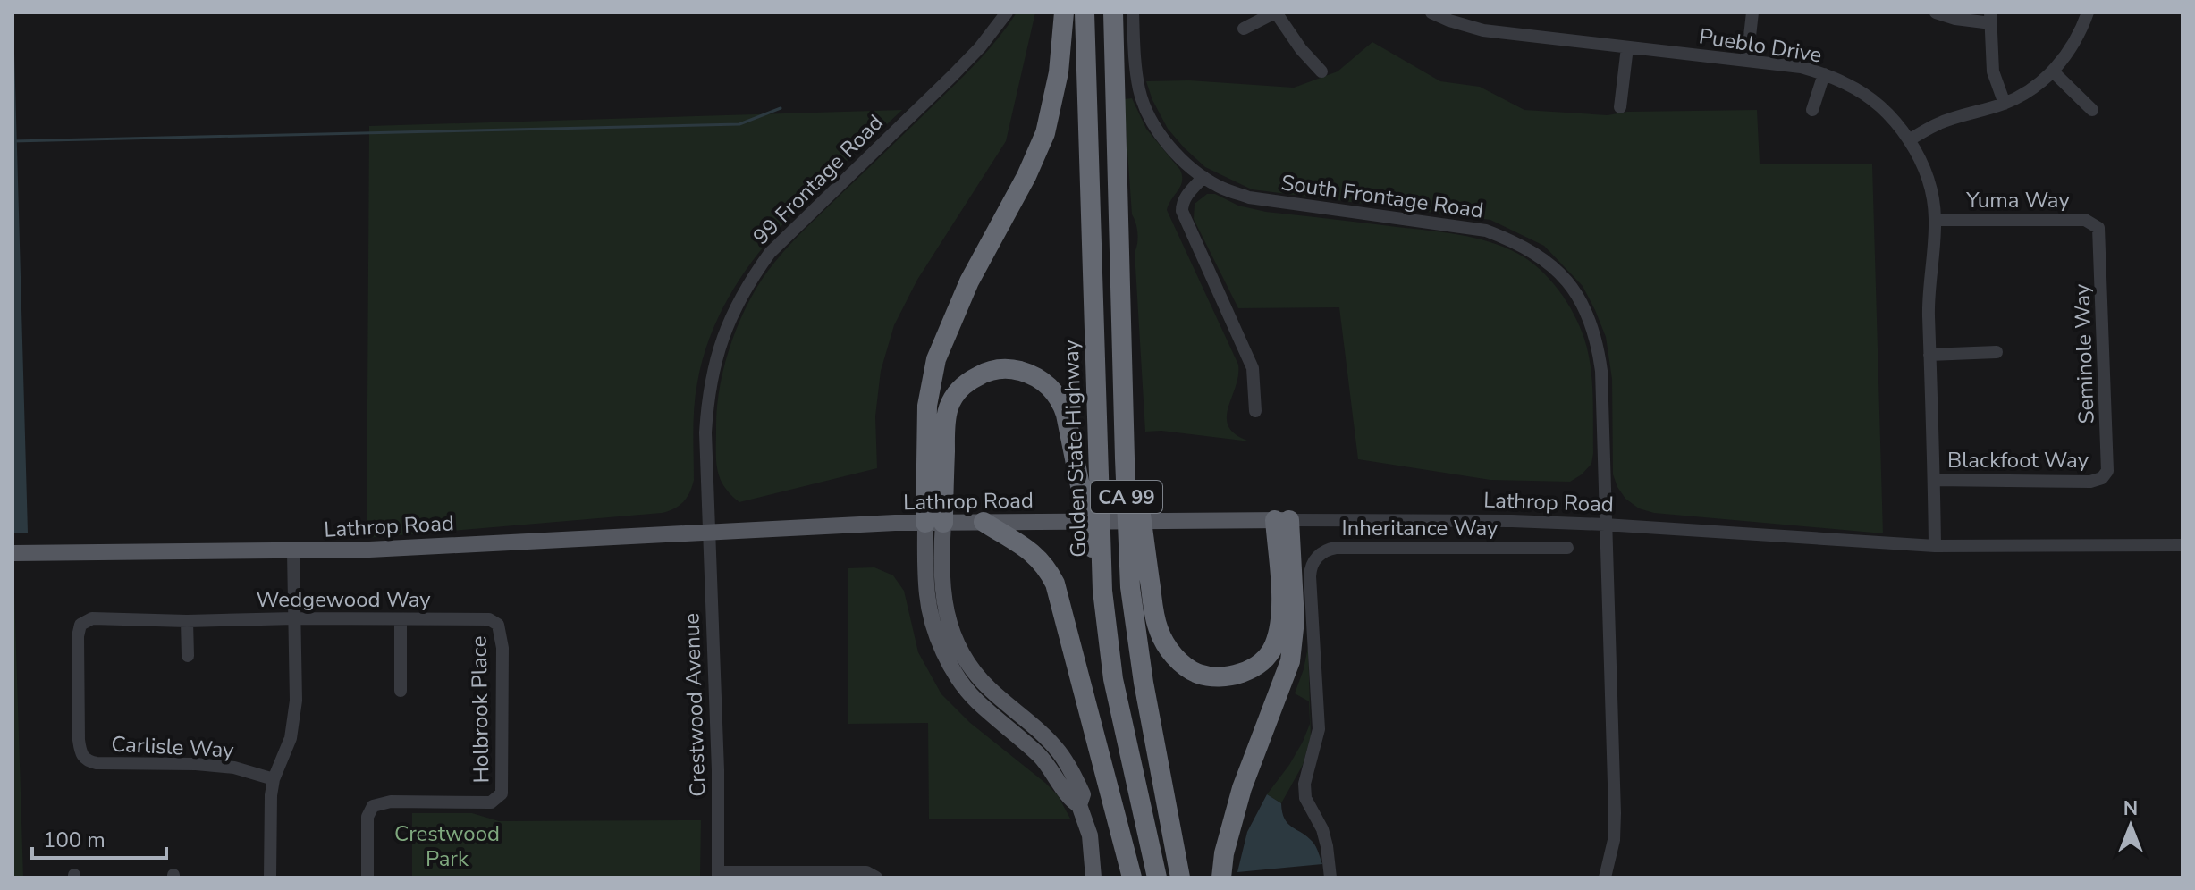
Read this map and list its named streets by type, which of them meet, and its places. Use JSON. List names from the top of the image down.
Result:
{
  "streets": {
    "highway": ["Golden State Highway", "CA 99"],
    "main road": ["Lathrop Road"],
    "street": [
      "Pueblo Drive",
      "99 Frontage Road",
      "South Frontage Road",
      "Yuma Way",
      "Seminole Way",
      "Blackfoot Way",
      "Inheritance Way",
      "Wedgewood Way",
      "Crestwood Avenue",
      "Holbrook Place",
      "Carlisle Way"
    ]
  },
  "crossings": [
    ["Pueblo Drive", "Yuma Way"],
    ["Pueblo Drive", "Blackfoot Way"],
    ["Pueblo Drive", "Lathrop Road"],
    ["99 Frontage Road", "Lathrop Road"],
    ["99 Frontage Road", "Crestwood Avenue"],
    ["South Frontage Road", "Lathrop Road"],
    ["Yuma Way", "Seminole Way"],
    ["Seminole Way", "Blackfoot Way"],
    ["Lathrop Road", "Inheritance Way"],
    ["Lathrop Road", "Crestwood Avenue"],
    ["Wedgewood Way", "Holbrook Place"],
    ["Wedgewood Way", "Carlisle Way"]
  ],
  "parks": ["Crestwood Park"],
  "scale_bar": "100 m",
  "north": "top"
}
